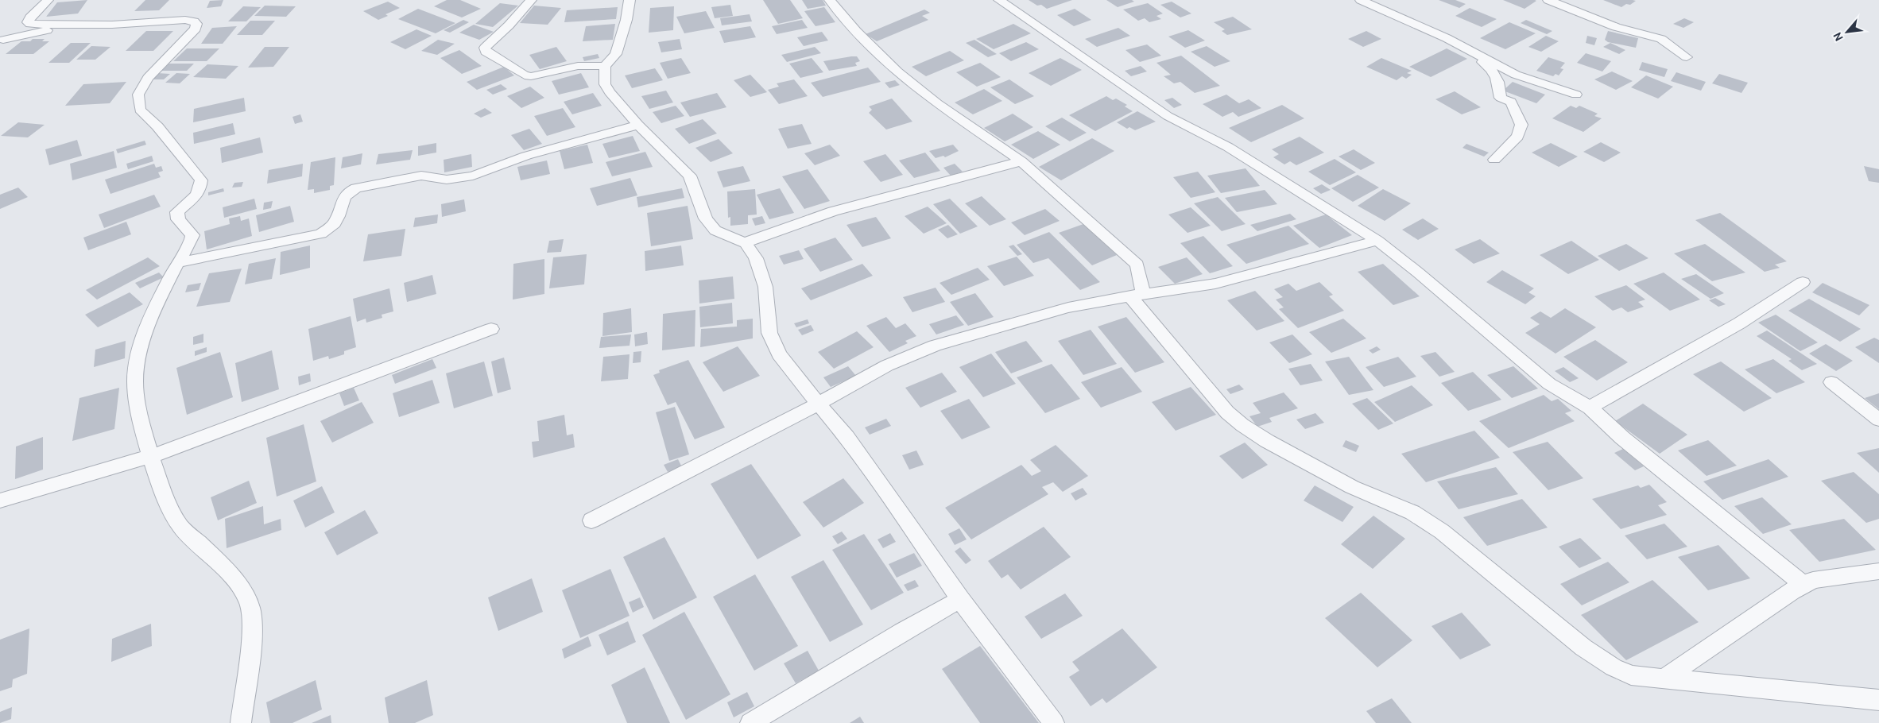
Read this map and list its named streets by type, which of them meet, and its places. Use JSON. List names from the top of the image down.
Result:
{
  "north": "bottom left"
}
